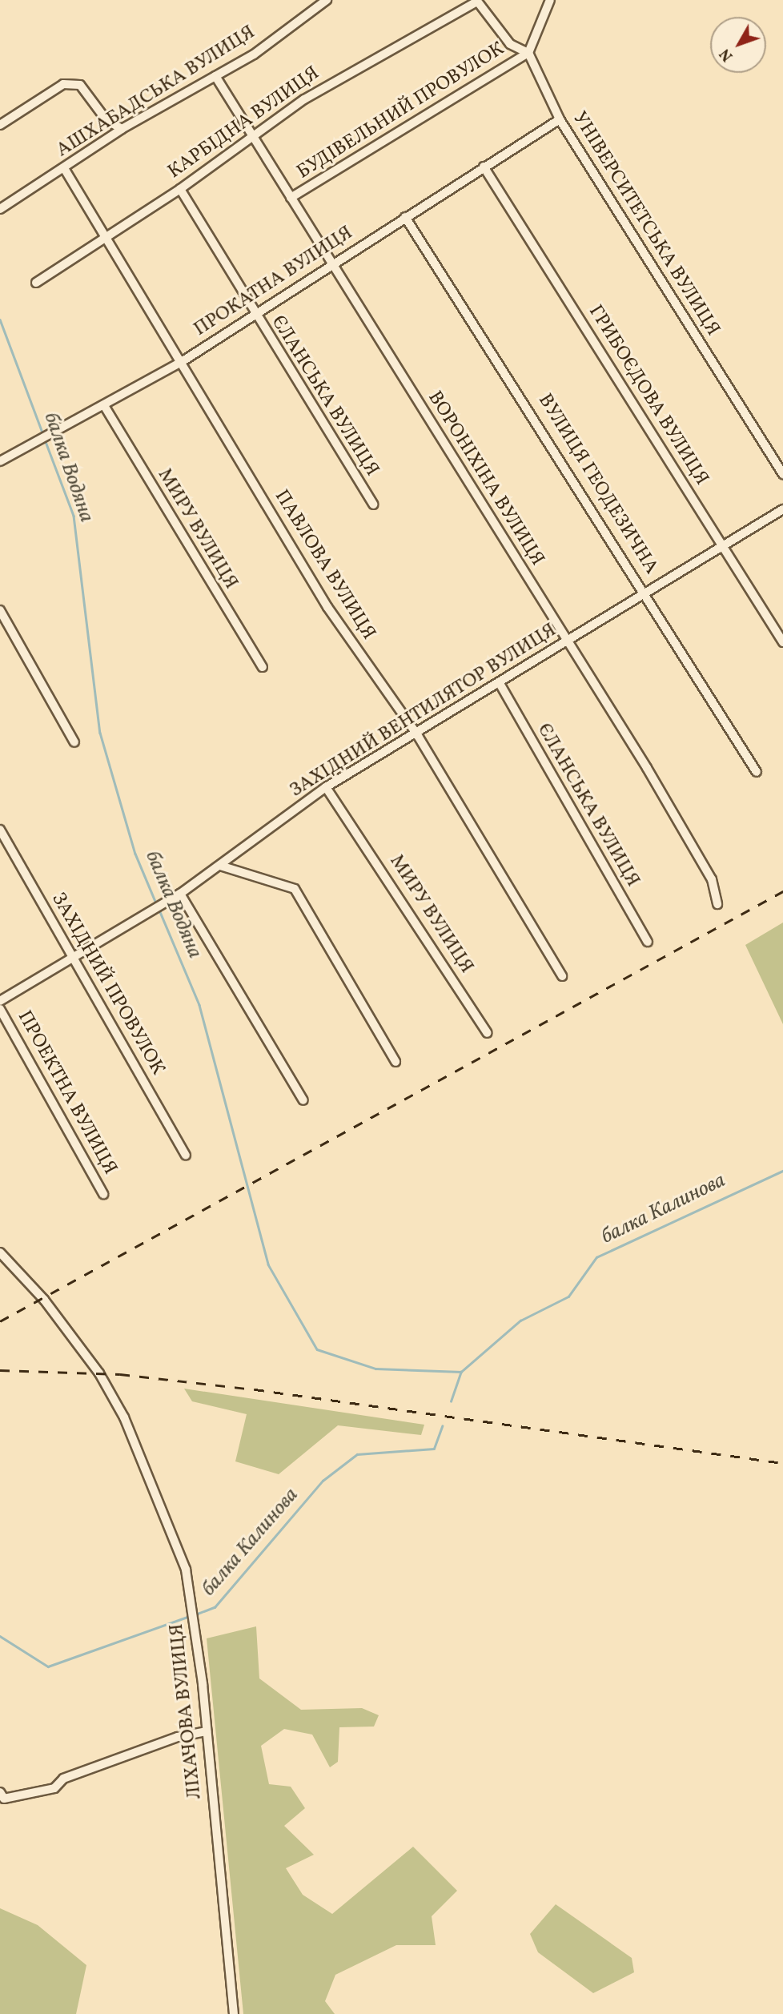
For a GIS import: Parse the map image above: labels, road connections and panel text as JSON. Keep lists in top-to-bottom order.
{
  "streets": {
    "street": [
      "АШХАБАДСЬКА ВУЛИЦЯ",
      "БУДІВЕЛЬНИЙ ПРОВУЛОК",
      "КАРБІДНА ВУЛИЦЯ",
      "УНІВЕРСИТЕТСЬКА ВУЛИЦЯ",
      "ПРОКАТНА ВУЛИЦЯ",
      "ГРИБОЄДОВА ВУЛИЦЯ",
      "ЄЛАНСЬКА ВУЛИЦЯ",
      "ВОРОНІХІНА ВУЛИЦЯ",
      "ВУЛИЦЯ ГЕОДЕЗИЧНА",
      "МИРУ ВУЛИЦЯ",
      "ПАВЛОВА ВУЛИЦЯ",
      "ЗАХІДНИЙ ВЕНТИЛЯТОР ВУЛИЦЯ",
      "ЗАХІДНИЙ ПРОВУЛОК",
      "ПРОЕКТНА ВУЛИЦЯ",
      "ЛІХАЧОВА ВУЛИЦЯ"
    ]
  },
  "crossings": [
    ["АШХАБАДСЬКА ВУЛИЦЯ", "ВОРОНІХІНА ВУЛИЦЯ"],
    ["АШХАБАДСЬКА ВУЛИЦЯ", "ПАВЛОВА ВУЛИЦЯ"],
    ["БУДІВЕЛЬНИЙ ПРОВУЛОК", "УНІВЕРСИТЕТСЬКА ВУЛИЦЯ"],
    ["БУДІВЕЛЬНИЙ ПРОВУЛОК", "ВОРОНІХІНА ВУЛИЦЯ"],
    ["КАРБІДНА ВУЛИЦЯ", "ЄЛАНСЬКА ВУЛИЦЯ"],
    ["КАРБІДНА ВУЛИЦЯ", "ВОРОНІХІНА ВУЛИЦЯ"],
    ["КАРБІДНА ВУЛИЦЯ", "ПАВЛОВА ВУЛИЦЯ"],
    ["УНІВЕРСИТЕТСЬКА ВУЛИЦЯ", "ПРОКАТНА ВУЛИЦЯ"],
    ["ПРОКАТНА ВУЛИЦЯ", "ГРИБОЄДОВА ВУЛИЦЯ"],
    ["ПРОКАТНА ВУЛИЦЯ", "ЄЛАНСЬКА ВУЛИЦЯ"],
    ["ПРОКАТНА ВУЛИЦЯ", "ВОРОНІХІНА ВУЛИЦЯ"],
    ["ПРОКАТНА ВУЛИЦЯ", "ВУЛИЦЯ ГЕОДЕЗИЧНА"],
    ["ПРОКАТНА ВУЛИЦЯ", "МИРУ ВУЛИЦЯ"],
    ["ПРОКАТНА ВУЛИЦЯ", "ПАВЛОВА ВУЛИЦЯ"],
    ["ГРИБОЄДОВА ВУЛИЦЯ", "ЗАХІДНИЙ ВЕНТИЛЯТОР ВУЛИЦЯ"],
    ["ЄЛАНСЬКА ВУЛИЦЯ", "ЗАХІДНИЙ ВЕНТИЛЯТОР ВУЛИЦЯ"],
    ["ВОРОНІХІНА ВУЛИЦЯ", "ЗАХІДНИЙ ВЕНТИЛЯТОР ВУЛИЦЯ"],
    ["ВУЛИЦЯ ГЕОДЕЗИЧНА", "ЗАХІДНИЙ ВЕНТИЛЯТОР ВУЛИЦЯ"],
    ["МИРУ ВУЛИЦЯ", "ЗАХІДНИЙ ВЕНТИЛЯТОР ВУЛИЦЯ"],
    ["ПАВЛОВА ВУЛИЦЯ", "ЗАХІДНИЙ ВЕНТИЛЯТОР ВУЛИЦЯ"],
    ["ЗАХІДНИЙ ВЕНТИЛЯТОР ВУЛИЦЯ", "ЗАХІДНИЙ ПРОВУЛОК"]
  ],
  "water": ["балка Водяна", "балка Калинова"],
  "north": "bottom left"
}
